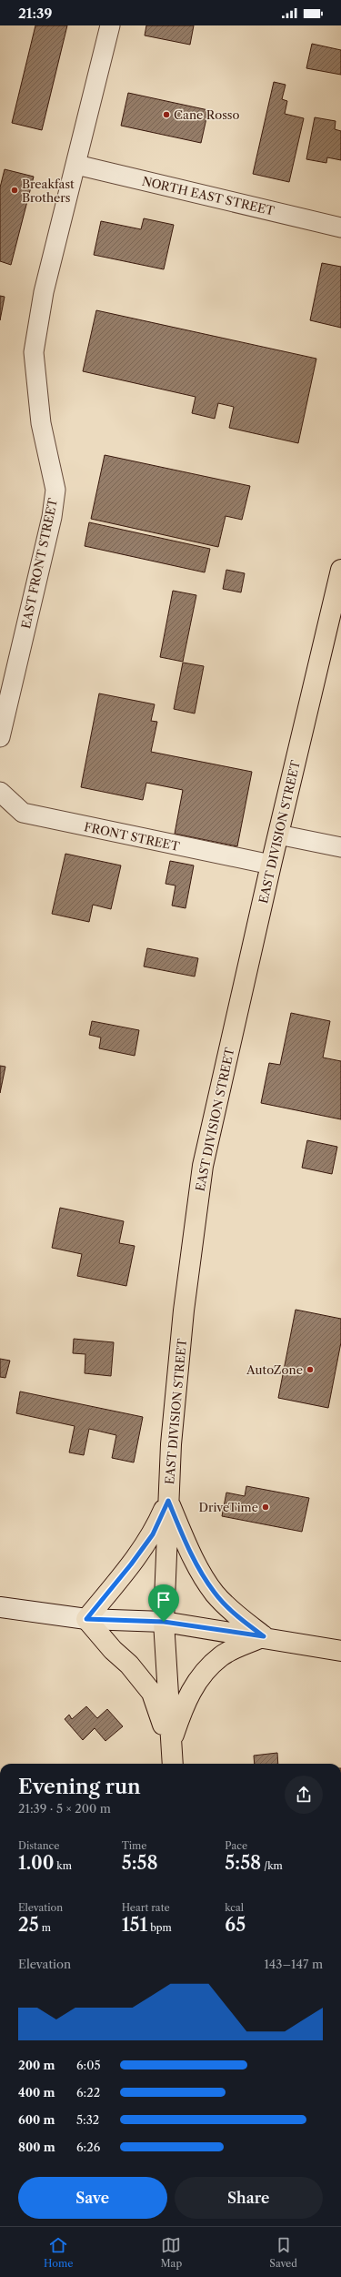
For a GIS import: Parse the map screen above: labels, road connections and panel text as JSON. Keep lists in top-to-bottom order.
{
  "streets": {
    "main road": ["EAST DIVISION STREET"],
    "street": ["NORTH EAST STREET", "EAST FRONT STREET", "FRONT STREET"]
  },
  "crossings": [
    ["NORTH EAST STREET", "EAST FRONT STREET"],
    ["EAST DIVISION STREET", "FRONT STREET"]
  ],
  "places": [
    "Cane Rosso",
    "Breakfast Brothers",
    "AutoZone",
    "DriveTime"
  ],
  "page": {
    "status": "21:39",
    "heading": ["Evening run", "21:39 · 5 × 200 m"],
    "stats": [
      ["Distance", "1.00 km"],
      ["Time", "5:58"],
      ["Pace", "5:58 /km"],
      ["Elevation", "25 m"],
      ["Heart rate", "151 bpm"],
      ["kcal", "65"]
    ],
    "chart": ["Elevation", "143–147 m"],
    "list": [
      {
        "name": "200 m",
        "note": "6:05"
      },
      {
        "name": "400 m",
        "note": "6:22"
      },
      {
        "name": "600 m",
        "note": "5:32"
      },
      {
        "name": "800 m",
        "note": "6:26"
      }
    ],
    "buttons": ["Save", "Share"],
    "tabs": ["Home", "Map", "Saved"]
  }
}
